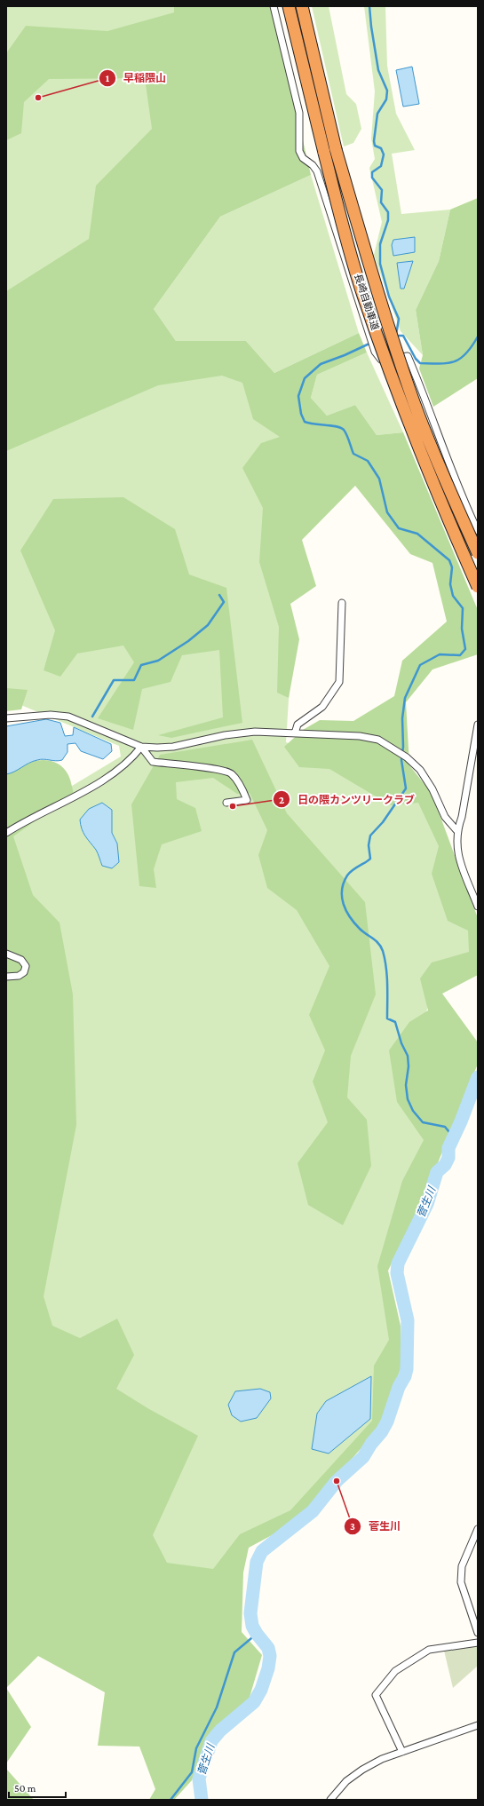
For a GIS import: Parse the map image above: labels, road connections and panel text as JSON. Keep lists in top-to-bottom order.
{
  "streets": {
    "highway": ["長崎自動車道"]
  },
  "water": ["菅生川"],
  "places": ["早稲隈山", "日の隈カンツリークラブ", "菅生川"],
  "scale_bar": "50 m"
}
